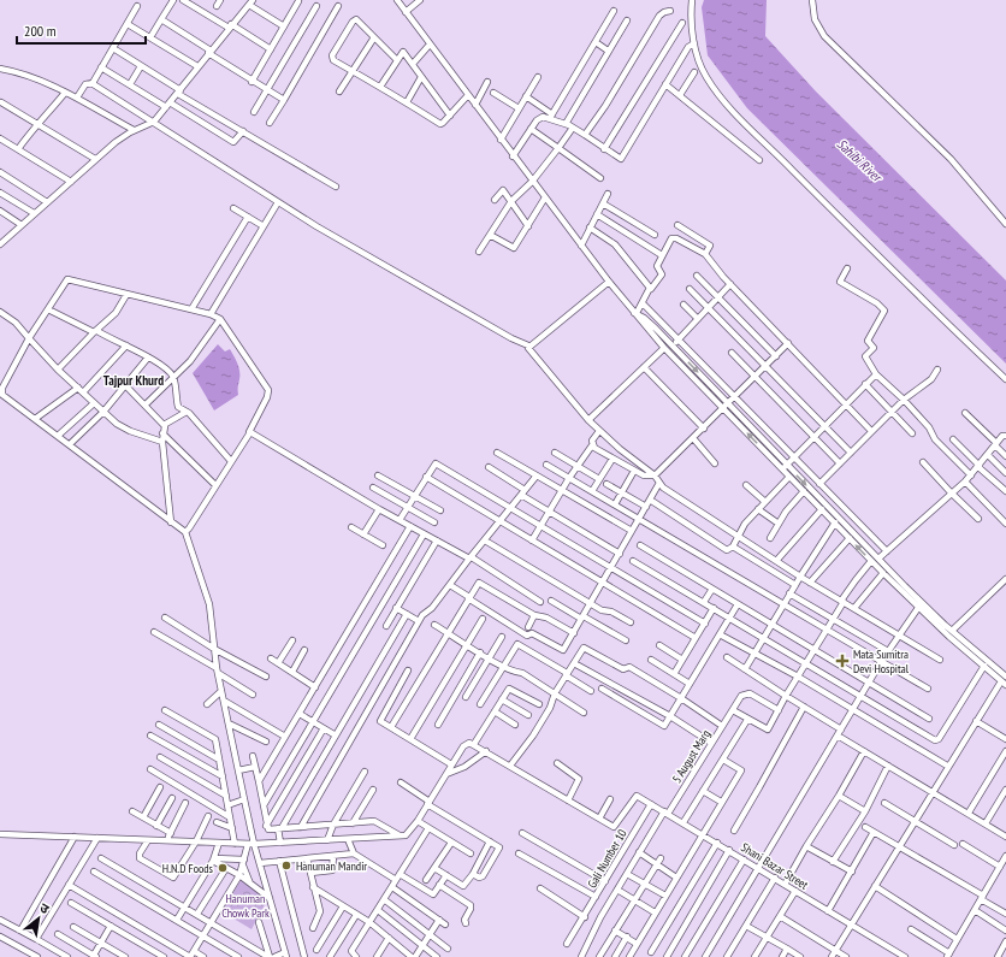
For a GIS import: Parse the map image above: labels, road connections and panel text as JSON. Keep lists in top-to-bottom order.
{
  "streets": {
    "street": ["5 August Marg", "Gali Number 10", "Shani Bazar Street"]
  },
  "crossings": [
    ["5 August Marg", "Shani Bazar Street"],
    ["Gali Number 10", "Shani Bazar Street"]
  ],
  "districts": ["Tajpur Khurd"],
  "water": ["Sahibi River"],
  "parks": ["Hanuman Chowk Park"],
  "places": {
    "health": ["Mata Sumitra Devi Hospital"],
    "other": ["Hanuman Mandir", "H.N.D Foods"]
  },
  "scale_bar": "200 m",
  "north": "top right"
}
